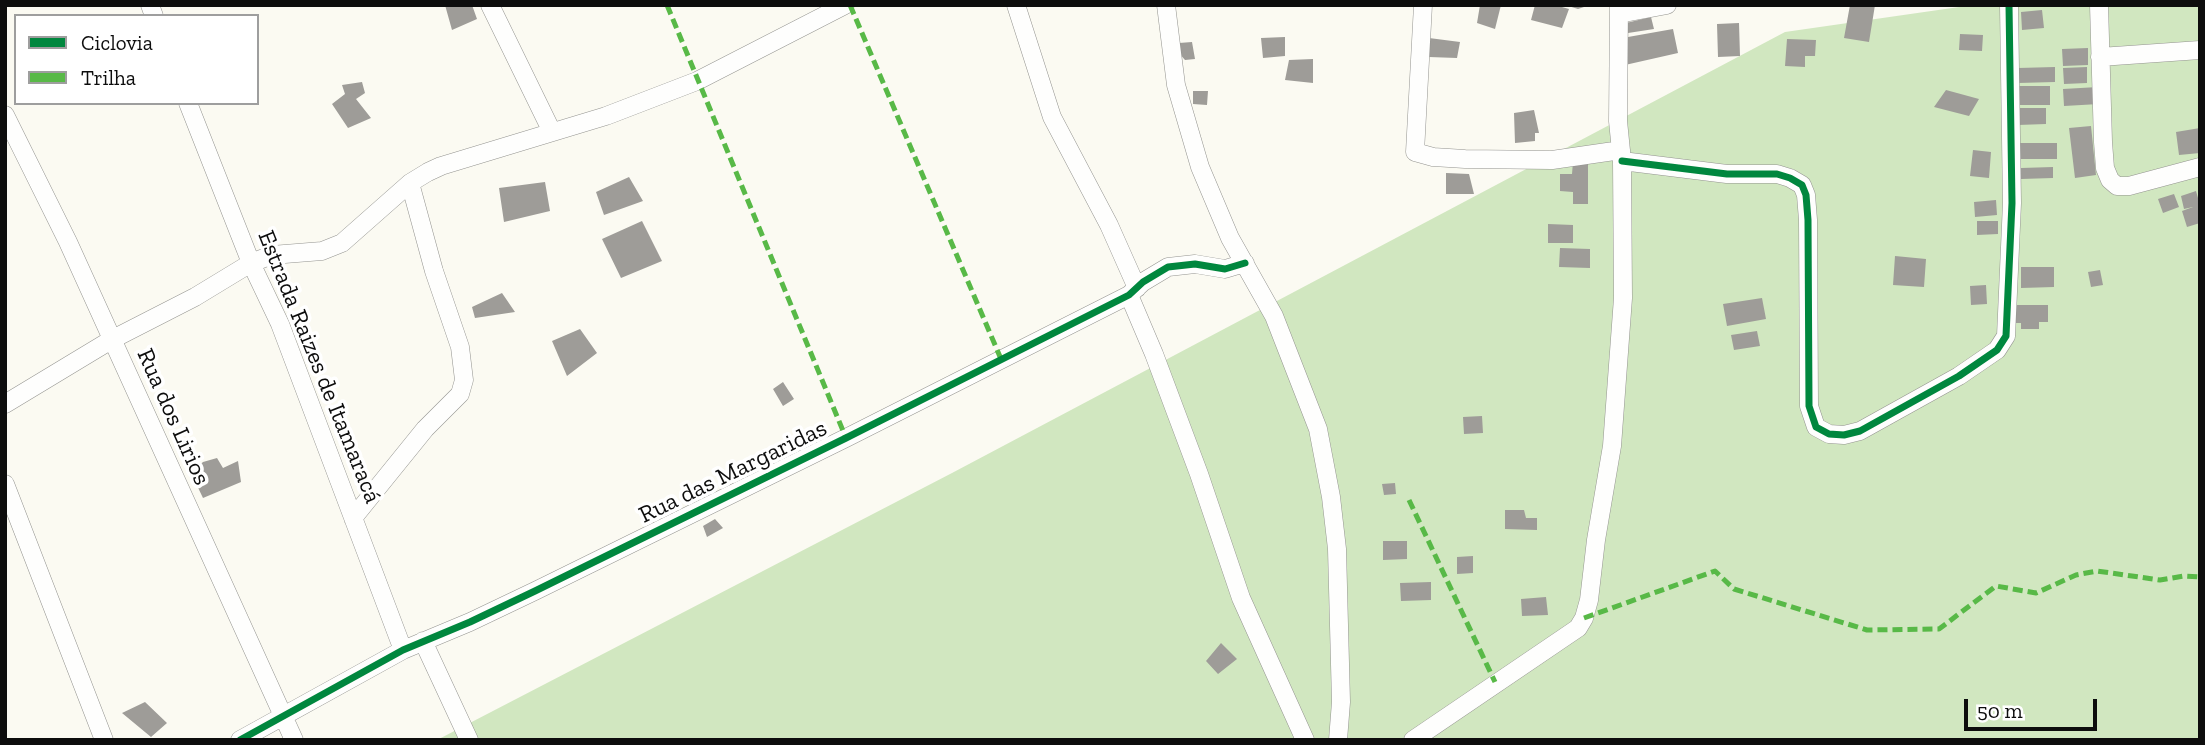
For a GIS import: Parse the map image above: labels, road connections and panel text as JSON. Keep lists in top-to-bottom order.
{
  "streets": {
    "street": ["Estrada Raizes de Itamaracá", "Rua dos Lirios", "Rua das Margaridas"]
  },
  "crossings": [
    ["Estrada Raizes de Itamaracá", "Rua das Margaridas"],
    ["Rua dos Lirios", "Rua das Margaridas"]
  ],
  "legend": ["Ciclovia", "Trilha"],
  "scale_bar": "50 m"
}
